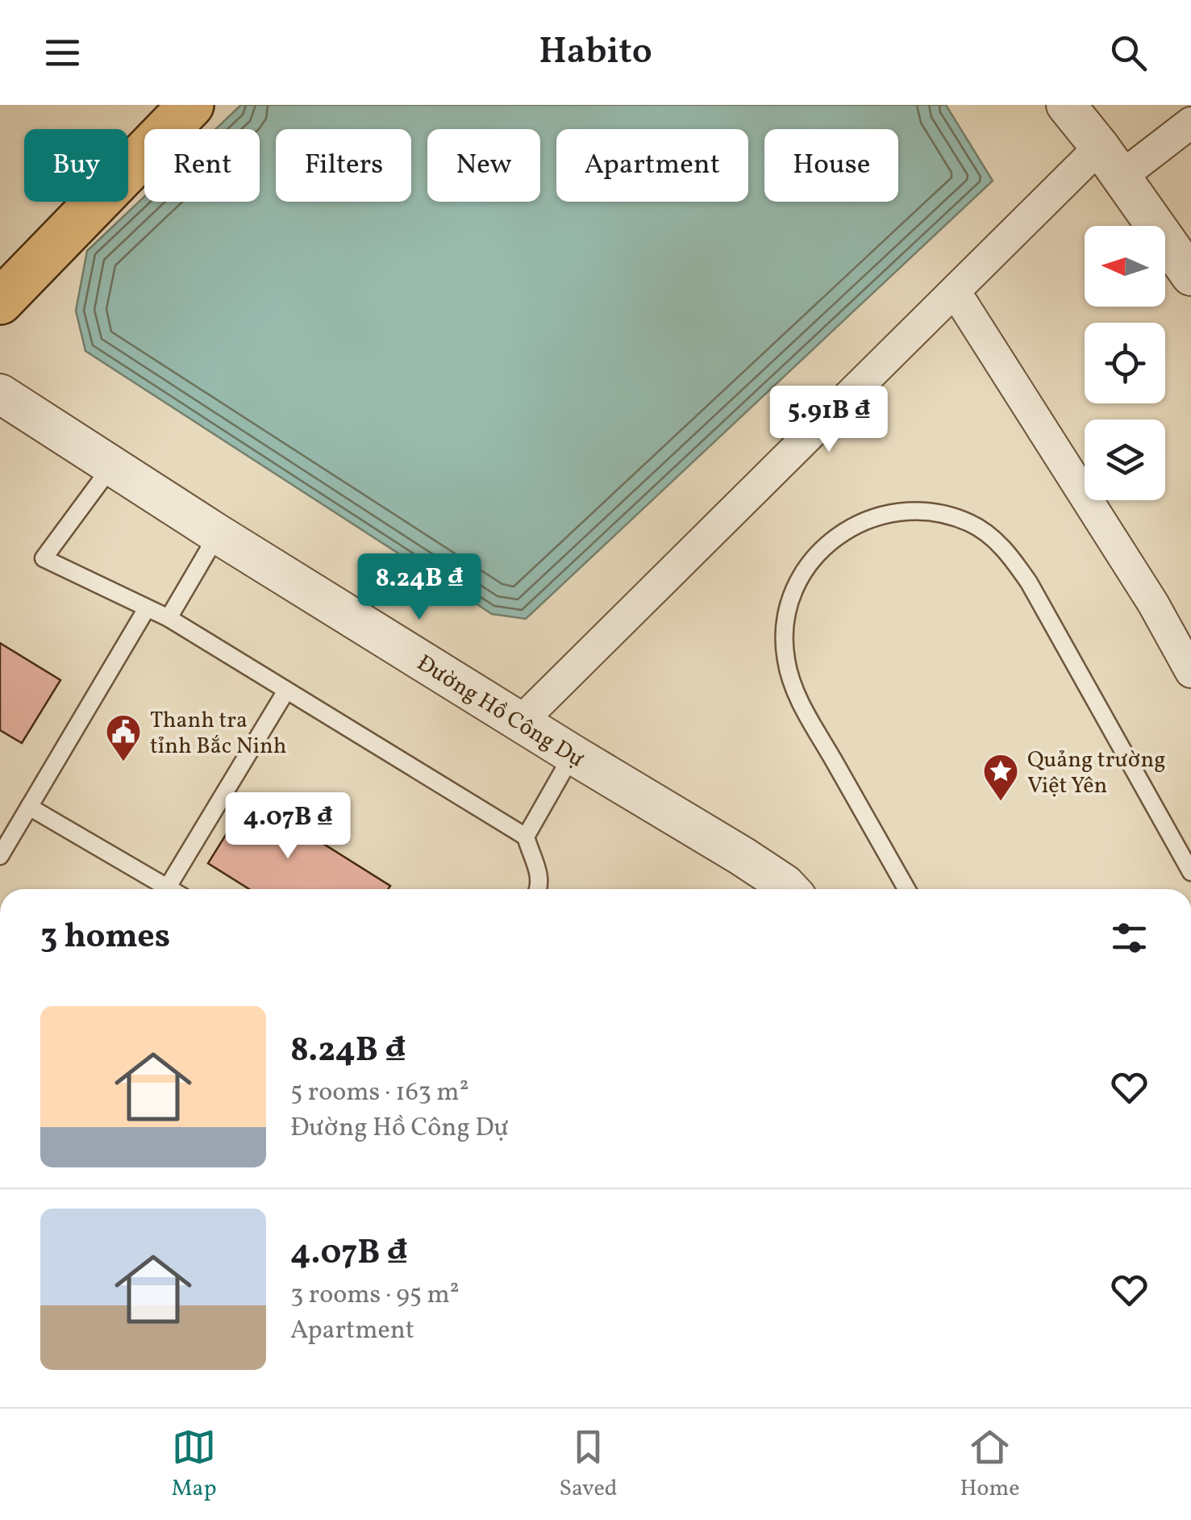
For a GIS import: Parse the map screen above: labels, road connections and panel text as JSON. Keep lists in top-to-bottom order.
{
  "streets": {
    "street": ["Đường Hồ Công Dự"]
  },
  "places": {
    "public building": ["Thanh tra tỉnh Bắc Ninh"],
    "place": ["Quảng trường Việt Yên"]
  },
  "north": "left",
  "page": {
    "header": "Habito",
    "chip": [
      "Buy",
      "Rent",
      "Filters",
      "New",
      "Apartment",
      "House"
    ],
    "price": ["5.91B ₫", "8.24B ₫", "4.07B ₫"],
    "heading": "3 homes",
    "list": [
      {
        "name": "8.24B ₫",
        "note": "5 rooms · 163 m² · Đường Hồ Công Dự"
      },
      {
        "name": "4.07B ₫",
        "note": "3 rooms · 95 m² · Apartment"
      }
    ],
    "tabs": ["Map", "Saved", "Home"]
  }
}
